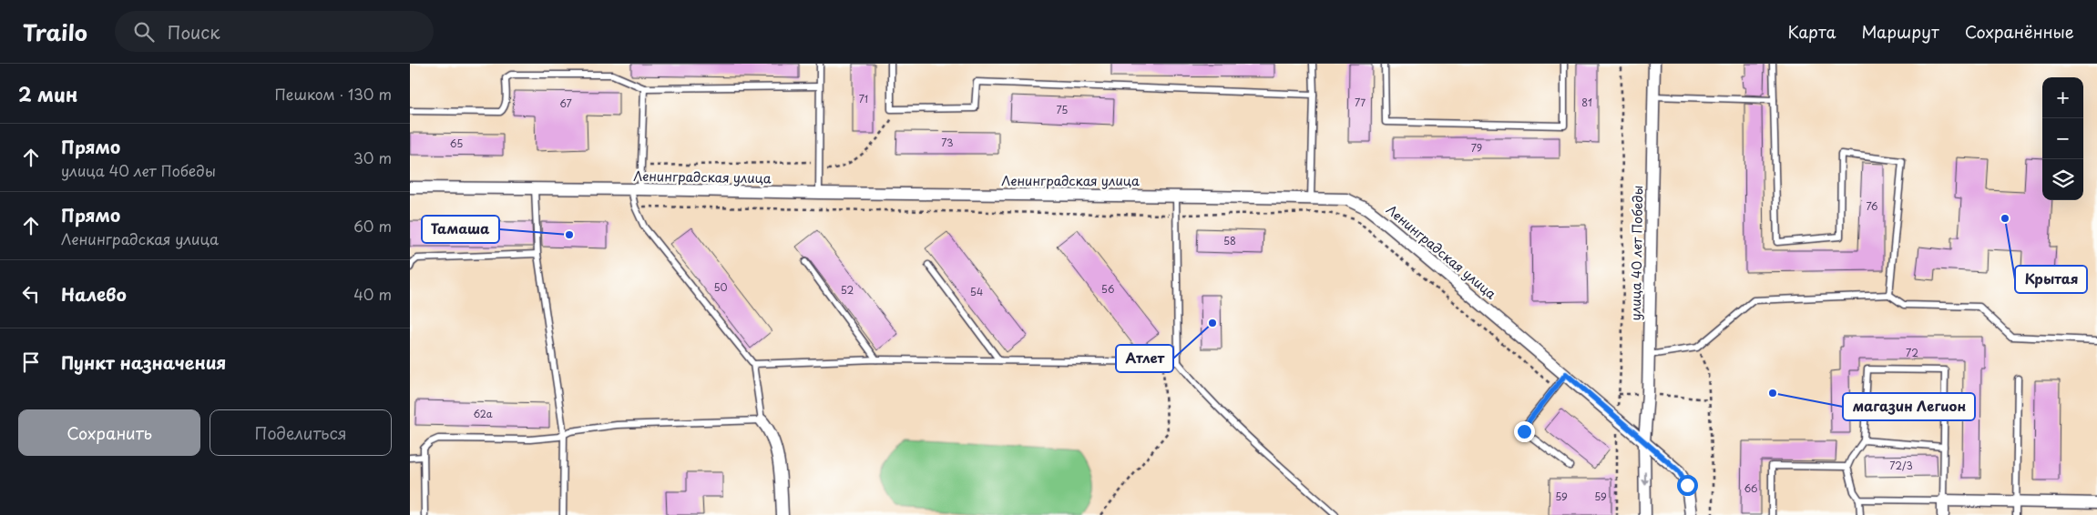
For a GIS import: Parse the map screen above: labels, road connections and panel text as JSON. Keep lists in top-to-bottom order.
{
  "streets": {
    "street": ["Ленинградская улица", "улица 40 лет Победы"]
  },
  "crossings": [
    ["Ленинградская улица", "улица 40 лет Победы"]
  ],
  "places": [
    "Крытая",
    "Тамаша",
    "Атлет",
    "магазин Легион"
  ],
  "house_numbers": [
    "71",
    "77",
    "81",
    "67",
    "75",
    "73",
    "65",
    "79",
    "76",
    "58",
    "50",
    "56",
    "52",
    "54",
    "72",
    "62а",
    "72/3",
    "66",
    "59",
    "59"
  ],
  "page": {
    "header": "Trailo",
    "search": "Поиск",
    "nav": ["Карта", "Маршрут", "Сохранённые"],
    "heading": ["2 мин", "Пешком · 130 m"],
    "map_buttons": ["+", "−"],
    "list": [
      ["Прямо", "улица 40 лет Победы", "30 m"],
      ["Прямо", "Ленинградская улица", "60 m"],
      ["Налево", "40 m"],
      "Пункт назначения"
    ],
    "buttons": ["Сохранить", "Поделиться"]
  }
}
